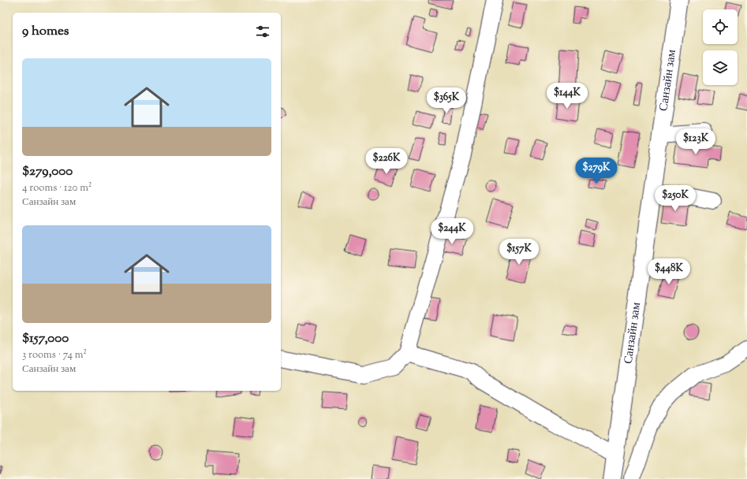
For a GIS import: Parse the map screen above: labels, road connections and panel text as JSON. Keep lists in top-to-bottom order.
{
  "streets": {
    "main road": ["Санзайн зам"]
  },
  "page": {
    "heading": "9 homes",
    "list": [
      {
        "name": "$279,000",
        "note": "4 rooms · 120 m² · Санзайн зам"
      },
      {
        "name": "$157,000",
        "note": "3 rooms · 74 m² · Санзайн зам"
      }
    ],
    "price": [
      "$144K",
      "$365K",
      "$123K",
      "$226K",
      "$279K",
      "$250K",
      "$244K",
      "$157K",
      "$448K"
    ]
  }
}
